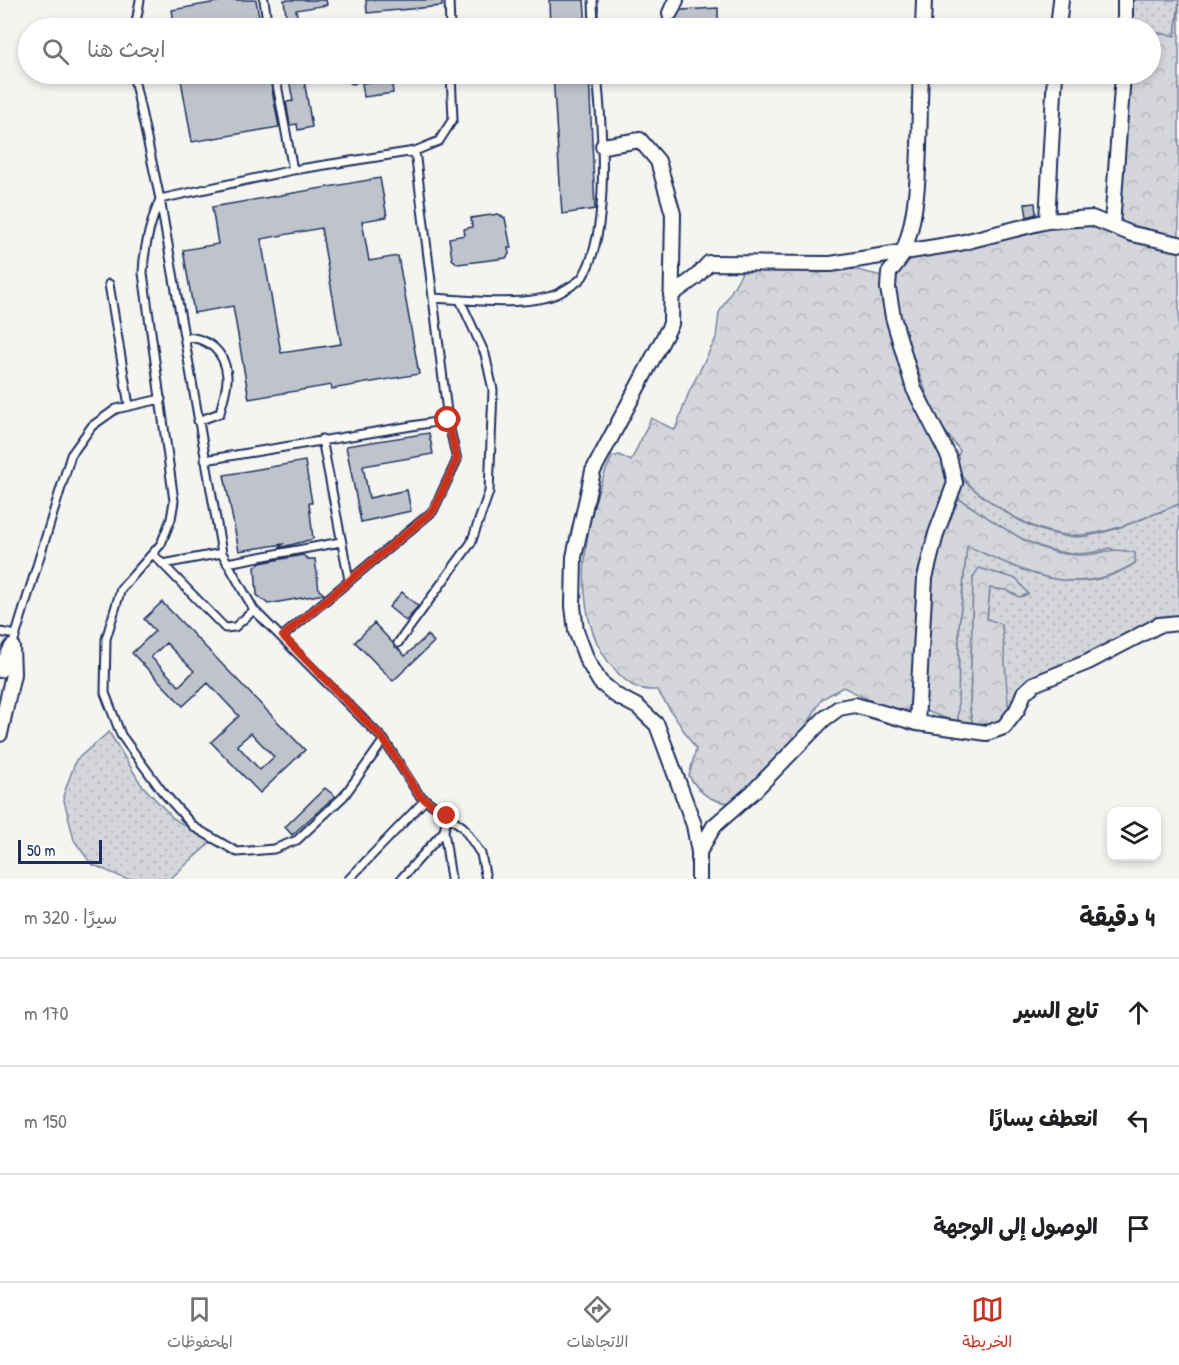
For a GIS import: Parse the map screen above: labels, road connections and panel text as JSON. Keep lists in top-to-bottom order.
{
  "scale_bar": "50 m",
  "page": {
    "search": "ابحث هنا",
    "scale": "50 m",
    "heading": ["4 دقيقة", "سيرًا · 320 m"],
    "list": [
      ["تابع السير", "170 m"],
      ["انعطف يسارًا", "150 m"],
      "الوصول إلى الوجهة"
    ],
    "nav": ["الخريطة", "الاتجاهات", "المحفوظات"]
  }
}
